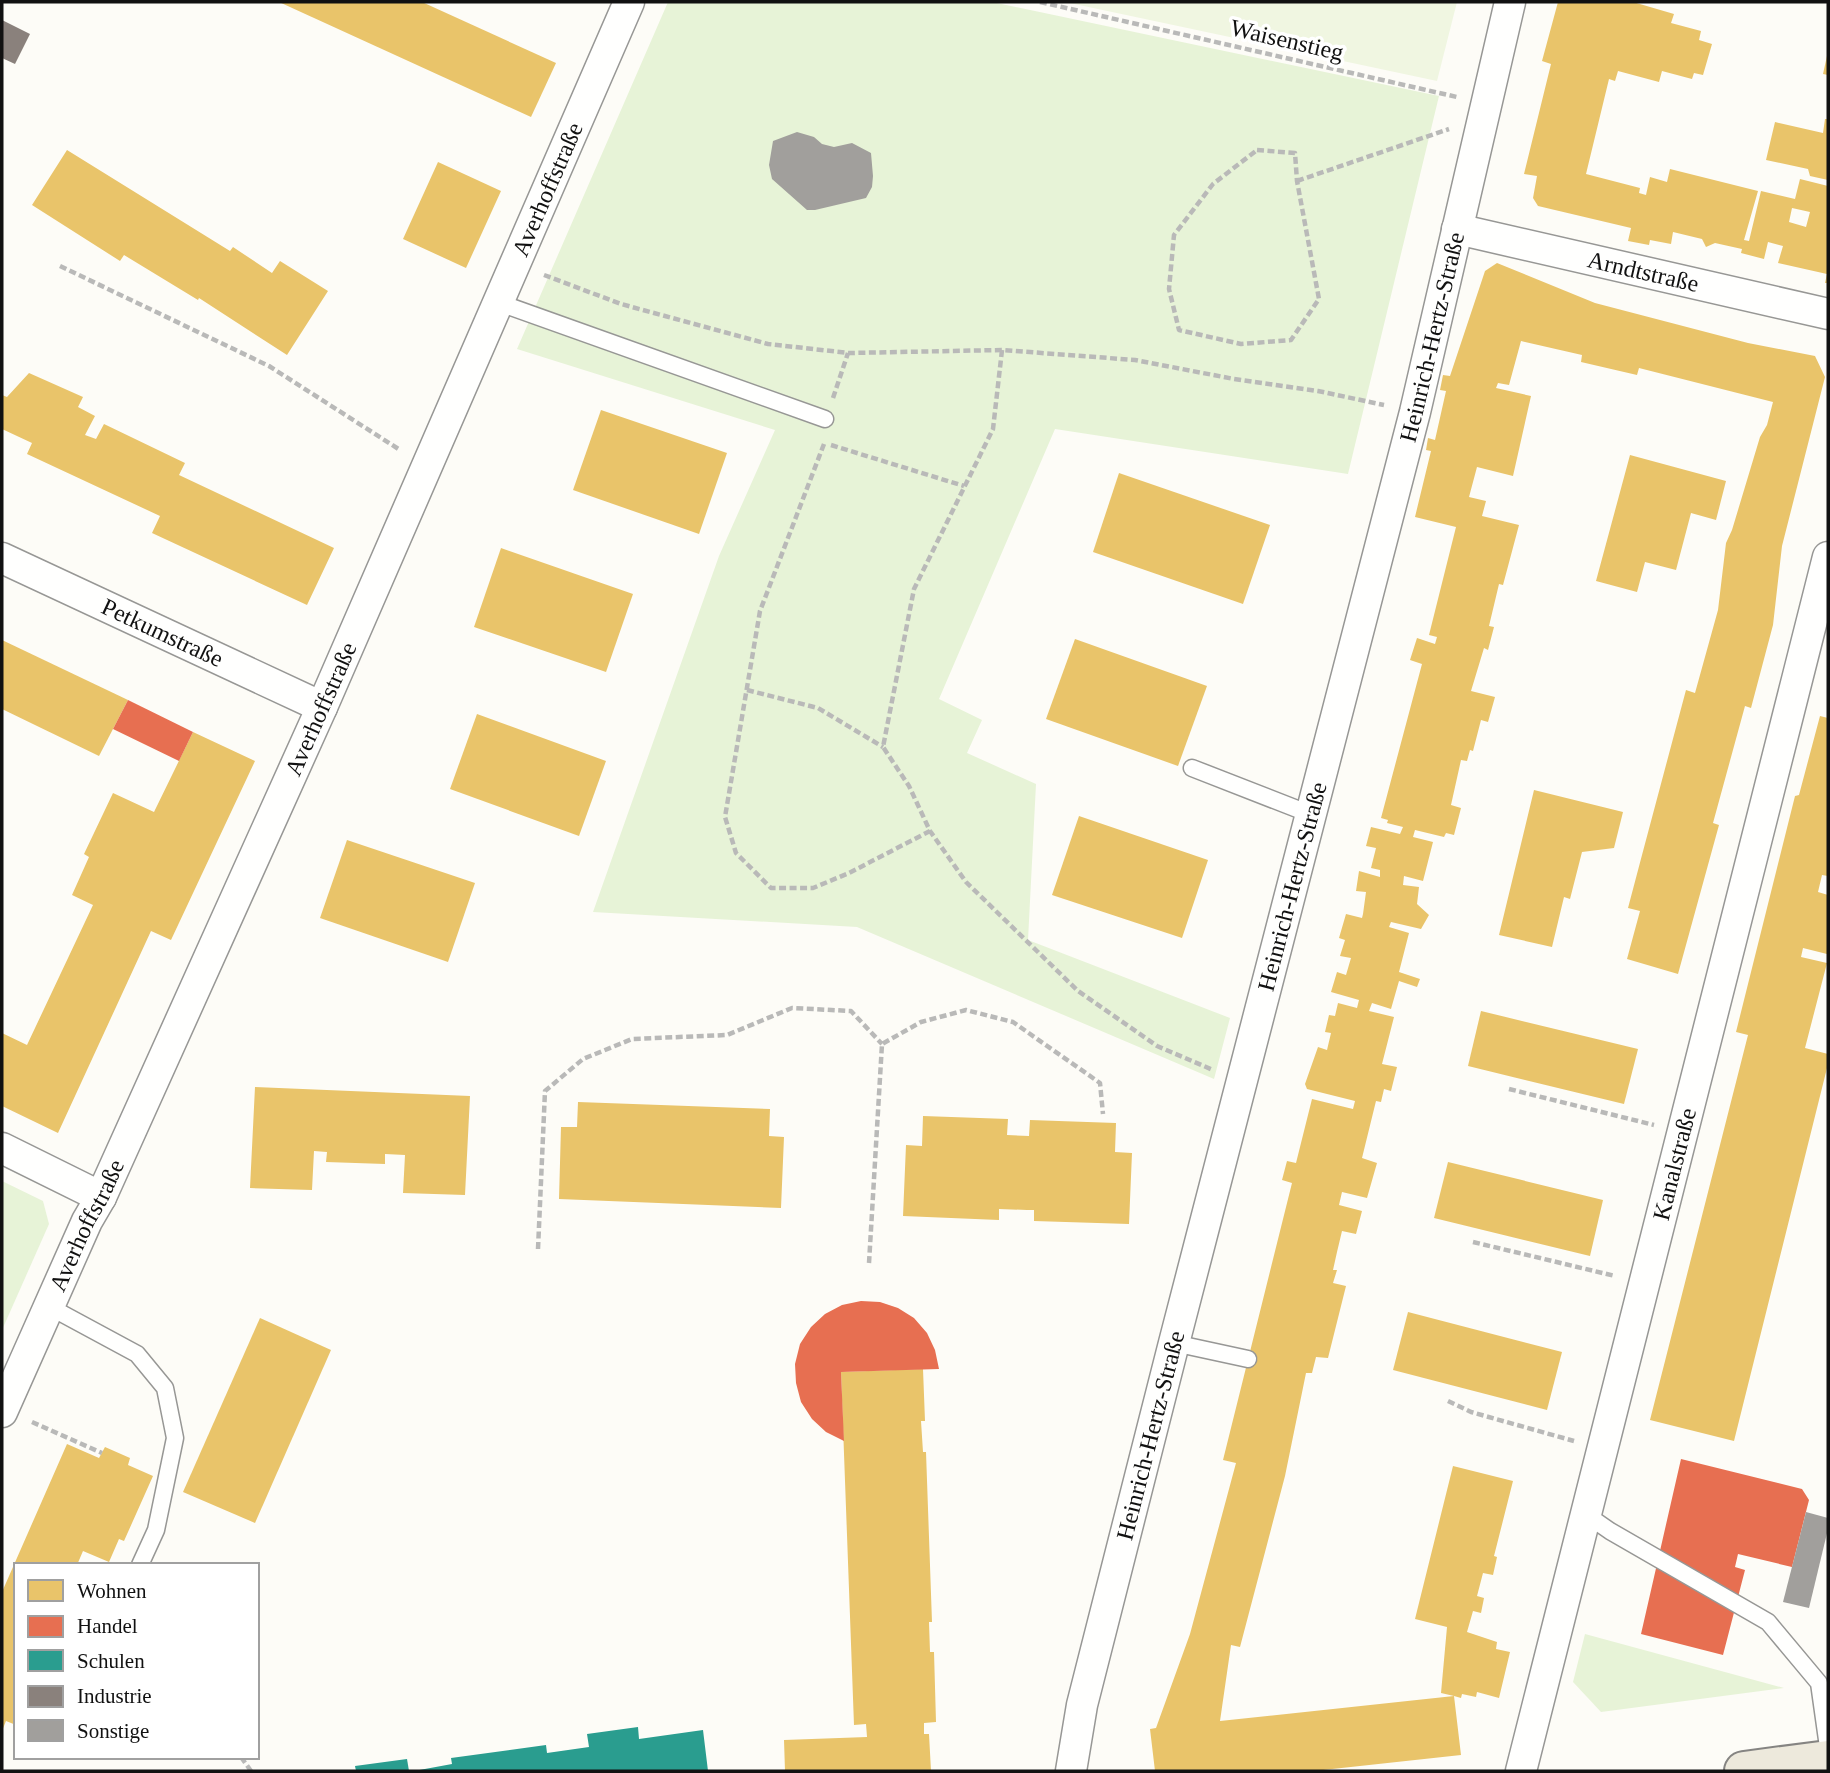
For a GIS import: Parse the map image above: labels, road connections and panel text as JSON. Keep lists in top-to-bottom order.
{
  "streets": {
    "street": [
      "Averhoffstraße",
      "Arndtstraße",
      "Heinrich-Hertz-Straße",
      "Petkumstraße",
      "Kanalstraße"
    ],
    "path": ["Waisenstieg"]
  },
  "crossings": [
    ["Waisenstieg", "Heinrich-Hertz-Straße"],
    ["Averhoffstraße", "Petkumstraße"],
    ["Arndtstraße", "Heinrich-Hertz-Straße"]
  ],
  "legend": [
    "Wohnen",
    "Handel",
    "Schulen",
    "Industrie",
    "Sonstige"
  ]
}
